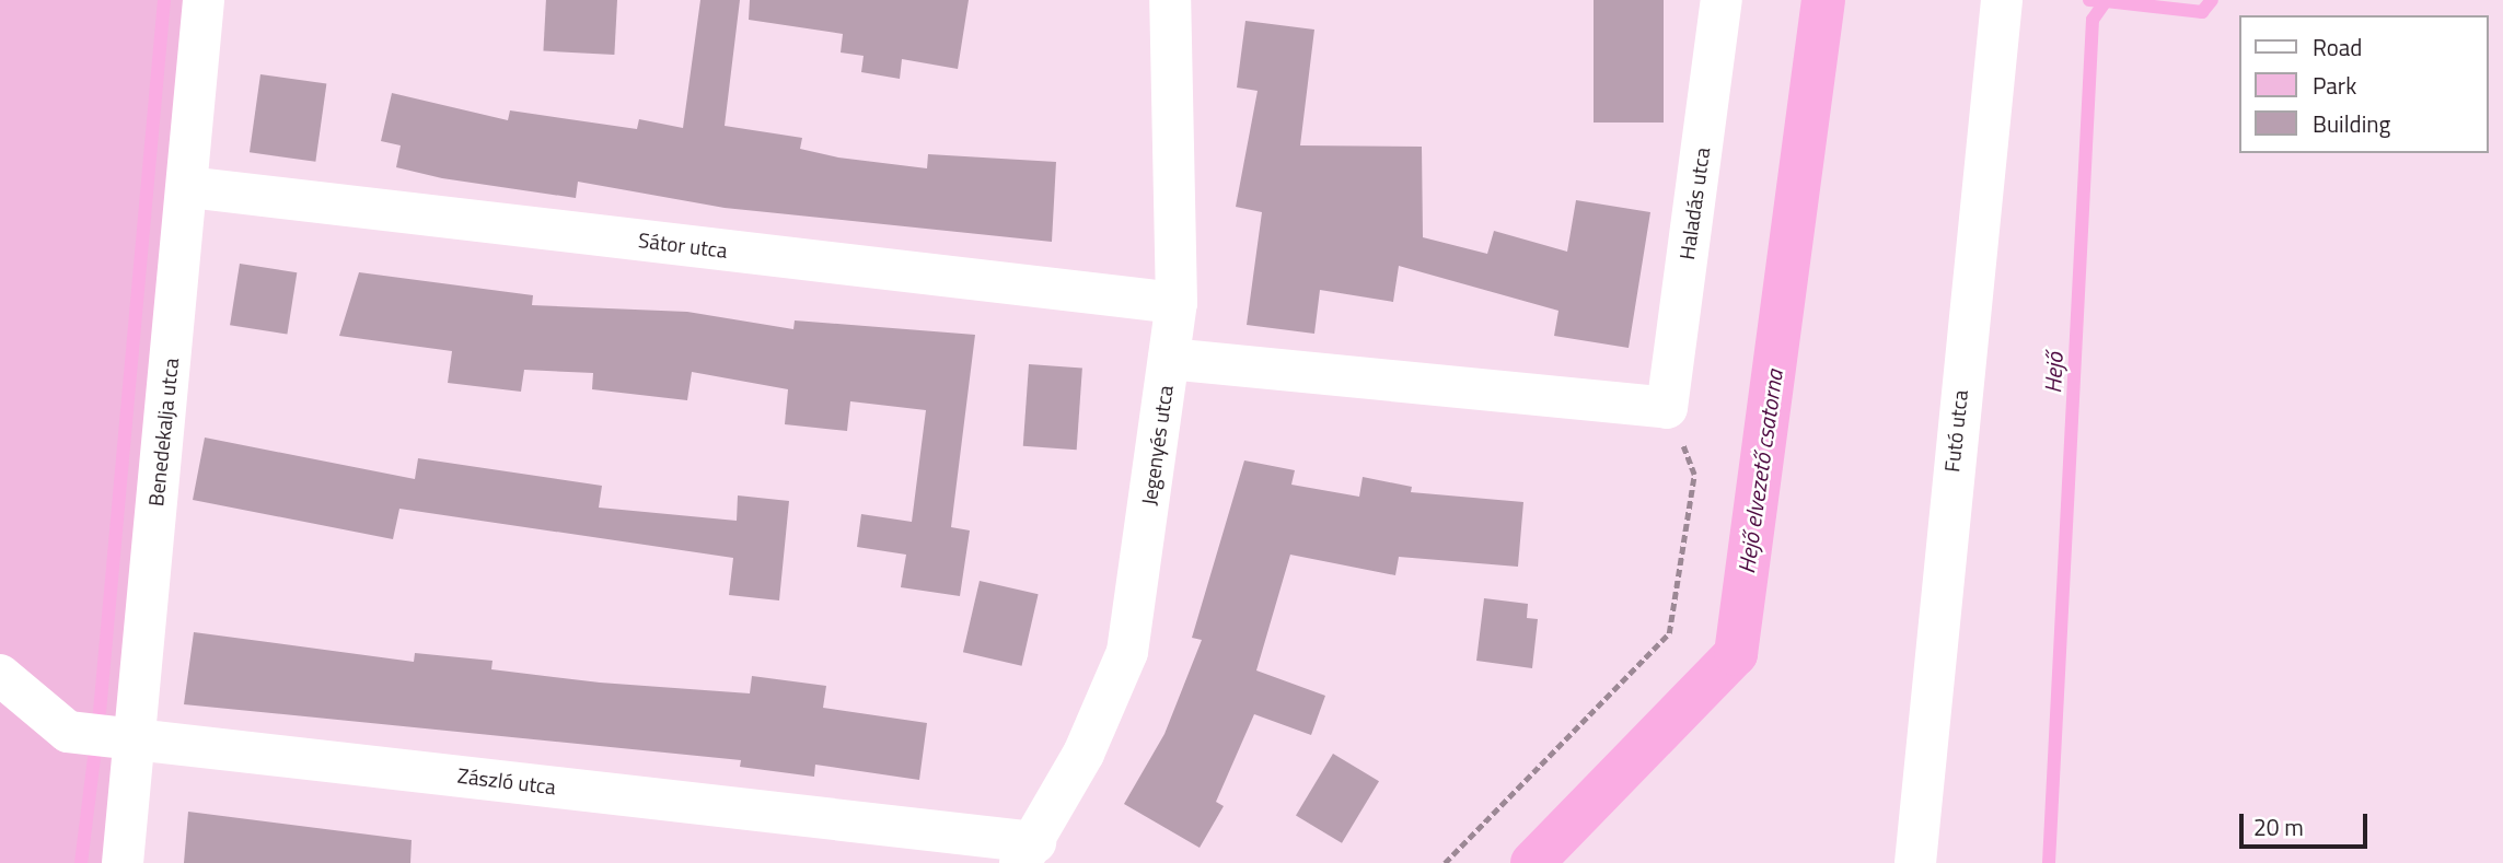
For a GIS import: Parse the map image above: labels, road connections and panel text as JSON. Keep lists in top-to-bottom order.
{
  "streets": {
    "street": [
      "Haladás utca",
      "Sátor utca",
      "Futó utca",
      "Benedekalja utca",
      "Jegenyés utca",
      "Zászló utca"
    ]
  },
  "crossings": [
    ["Sátor utca", "Benedekalja utca"],
    ["Sátor utca", "Jegenyés utca"],
    ["Benedekalja utca", "Zászló utca"],
    ["Jegenyés utca", "Zászló utca"]
  ],
  "water": ["Hejő", "Hejő elvezető csatorna"],
  "legend": ["Road", "Park", "Building"],
  "scale_bar": "20 m"
}
